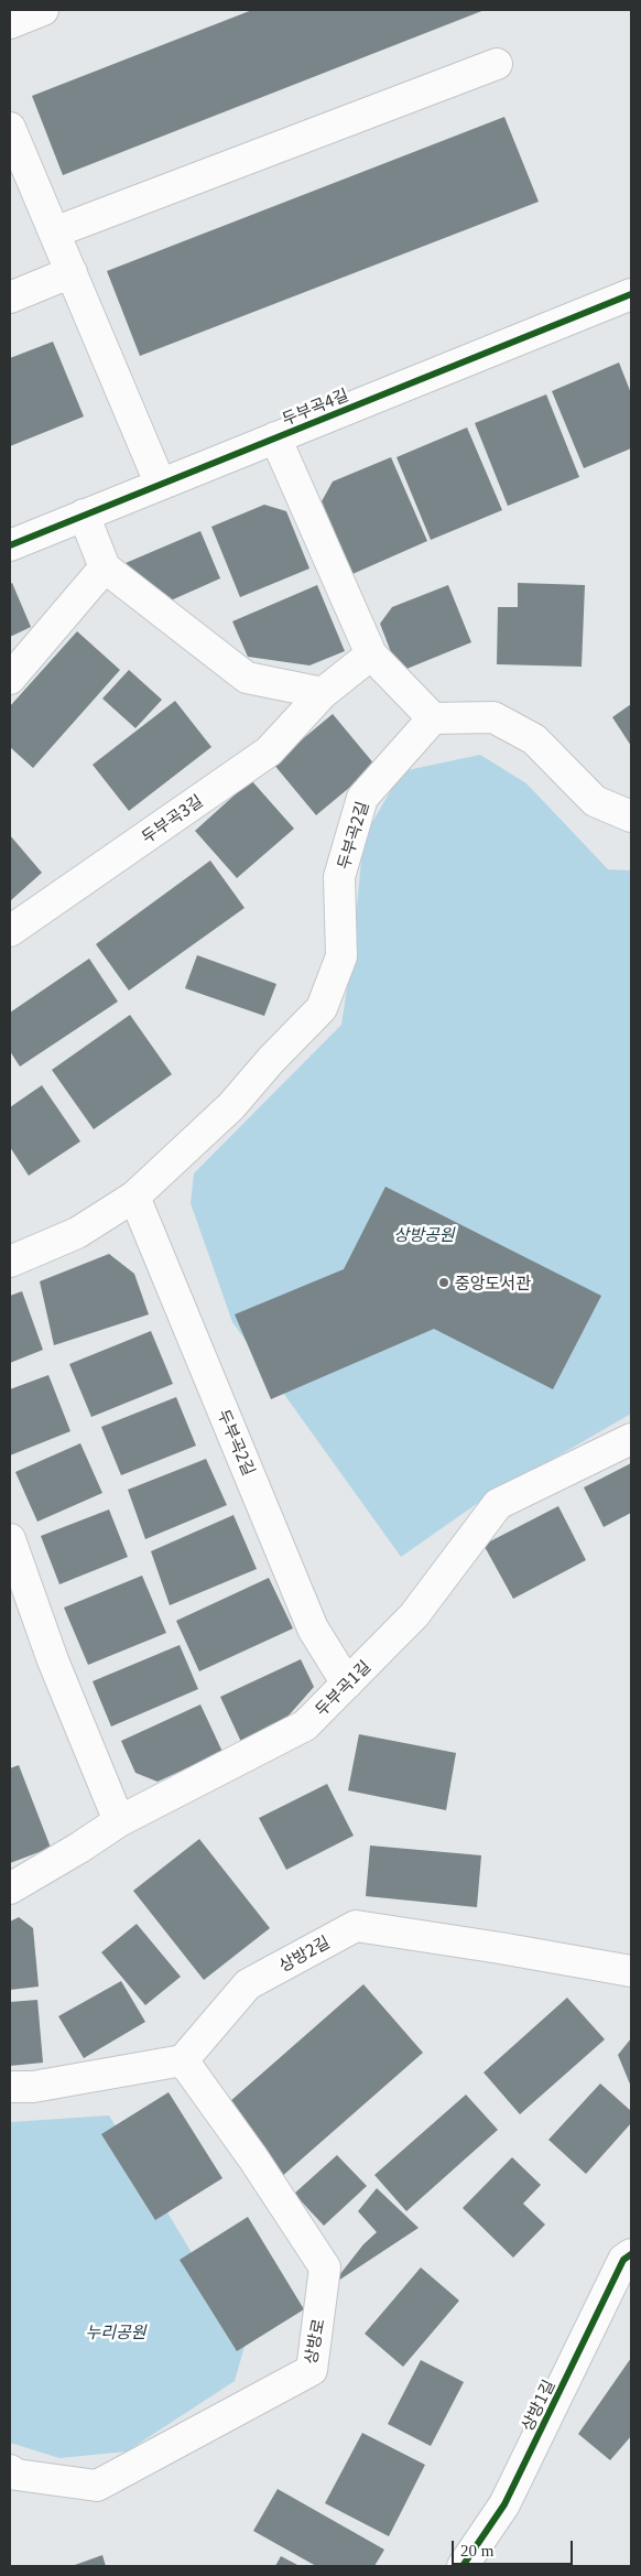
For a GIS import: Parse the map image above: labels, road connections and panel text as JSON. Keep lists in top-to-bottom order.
{
  "streets": {
    "street": [
      "두부곡4길",
      "두부곡3길",
      "두부곡2길",
      "두부곡1길",
      "상방2길",
      "상방로",
      "상방1길"
    ]
  },
  "crossings": [
    ["두부곡2길", "두부곡1길"],
    ["상방2길", "상방로"]
  ],
  "parks": ["상방공원", "누리공원"],
  "places": ["중앙도서관"],
  "scale_bar": "20 m"
}
